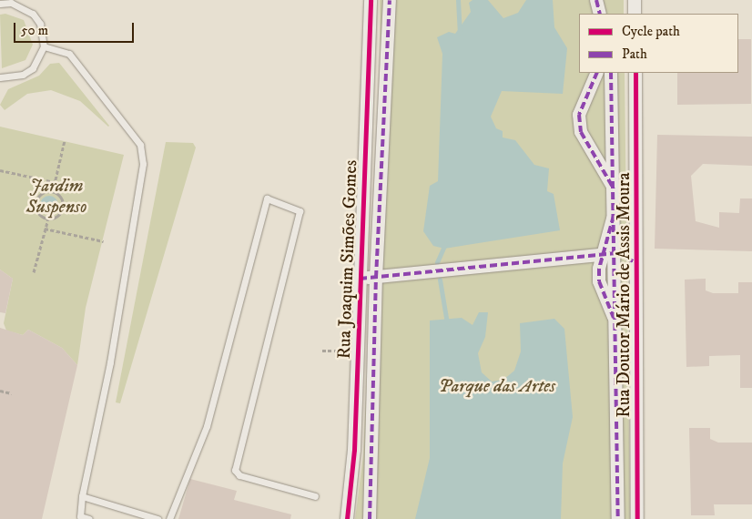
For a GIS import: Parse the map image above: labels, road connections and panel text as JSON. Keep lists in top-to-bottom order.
{
  "streets": {
    "street": ["Rua Joaquim Simões Gomes", "Rua Doutor Mário de Assis Moura"]
  },
  "parks": ["Jardim Suspenso", "Parque das Artes"],
  "legend": ["Cycle path", "Path"],
  "scale_bar": "50 m"
}
